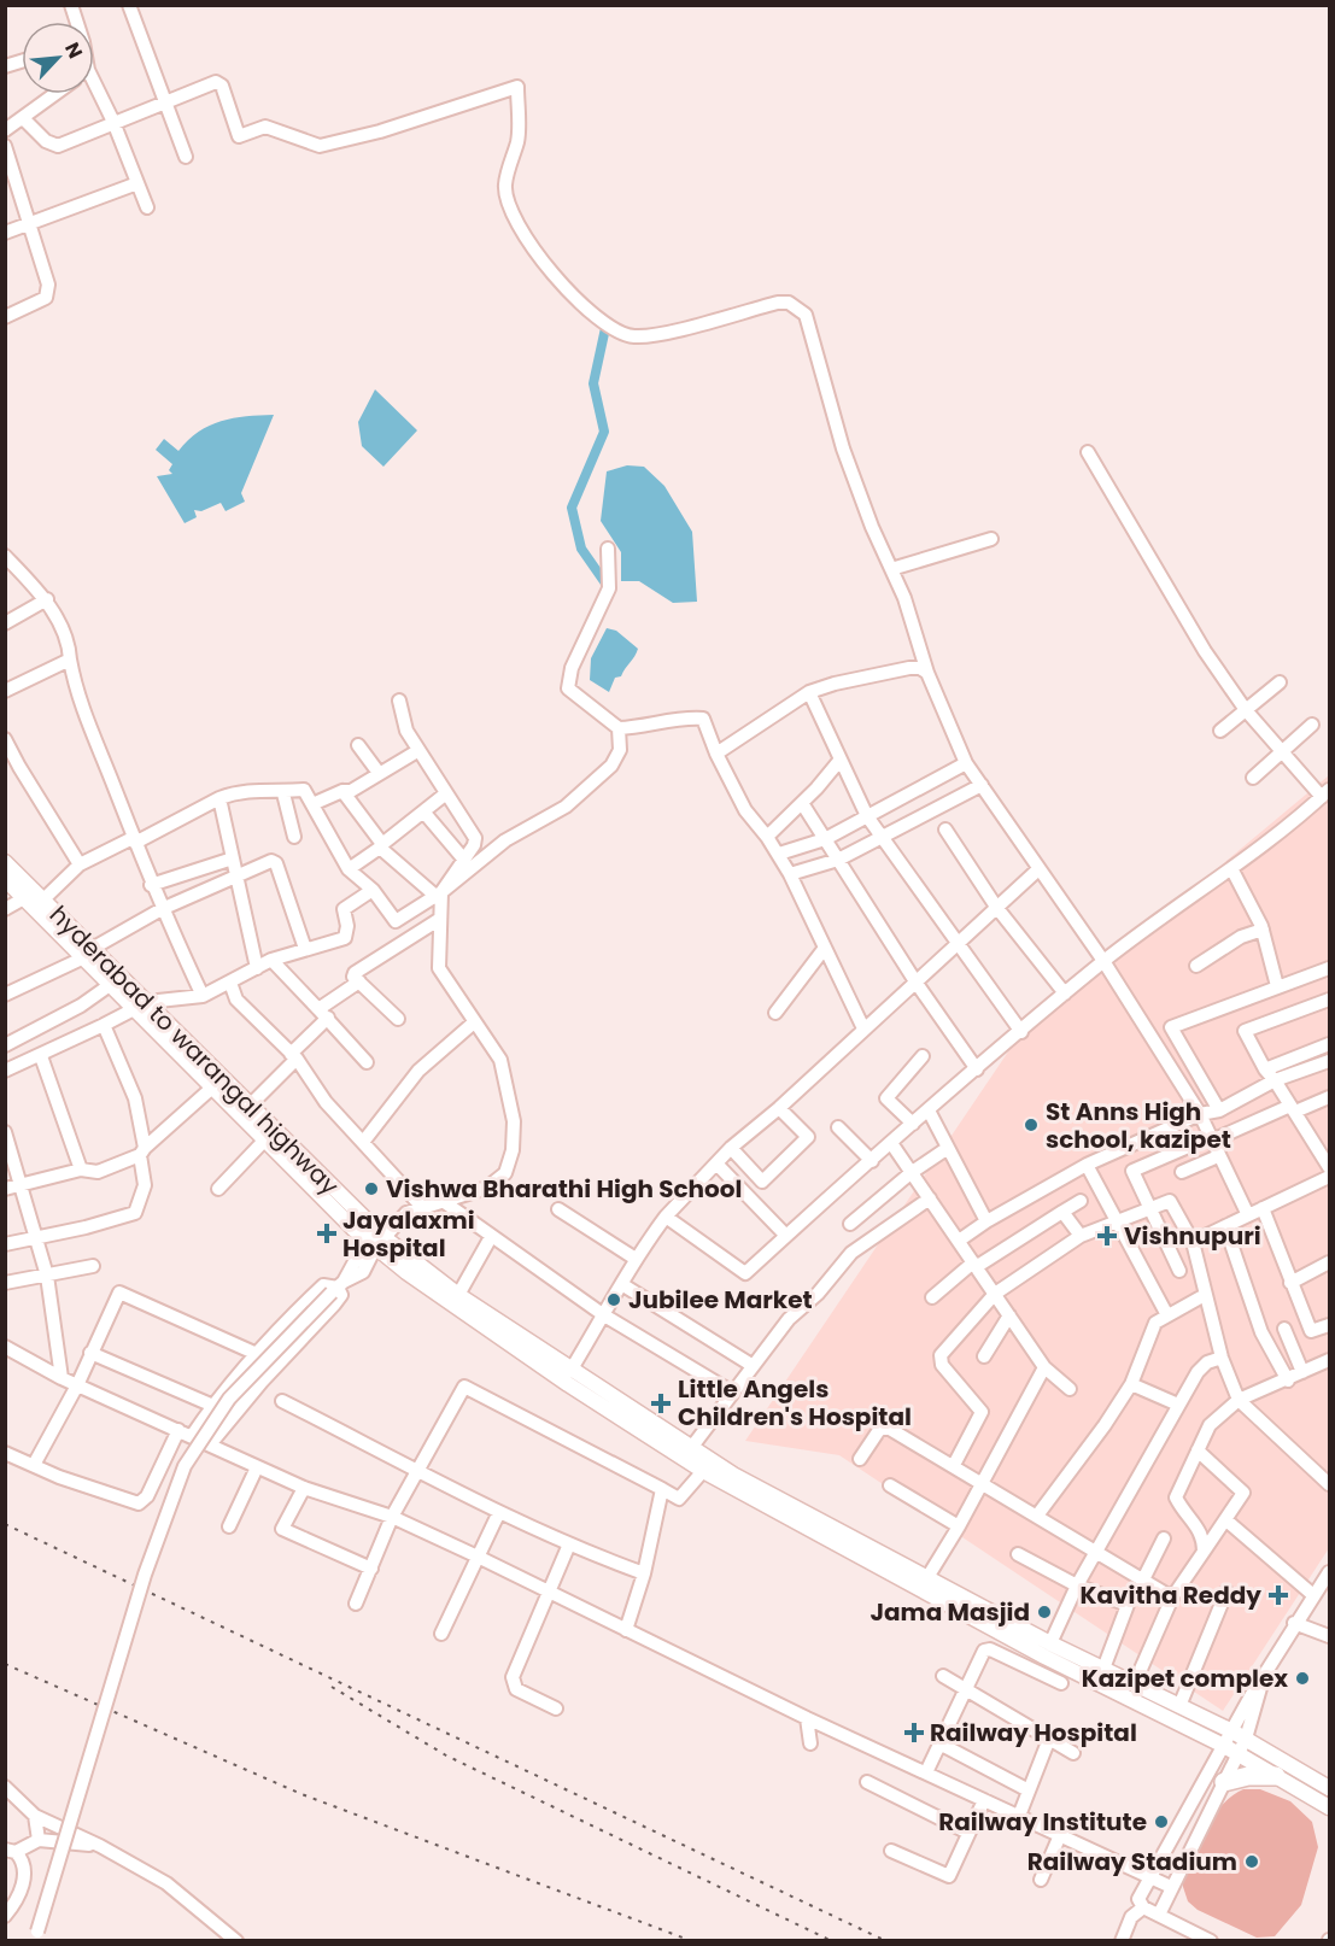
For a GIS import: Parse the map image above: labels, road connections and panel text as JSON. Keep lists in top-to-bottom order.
{
  "streets": {
    "main road": ["hyderabad to warangal highway"]
  },
  "places": {
    "other": [
      "St Anns High school, kazipet",
      "Vishwa Bharathi High School",
      "Jubilee Market",
      "Jama Masjid",
      "Kazipet complex",
      "Railway Institute",
      "Railway Stadium"
    ],
    "health": [
      "Jayalaxmi Hospital",
      "Vishnupuri",
      "Little Angels Children's Hospital",
      "Kavitha Reddy",
      "Railway Hospital"
    ]
  },
  "north": "top right"
}
